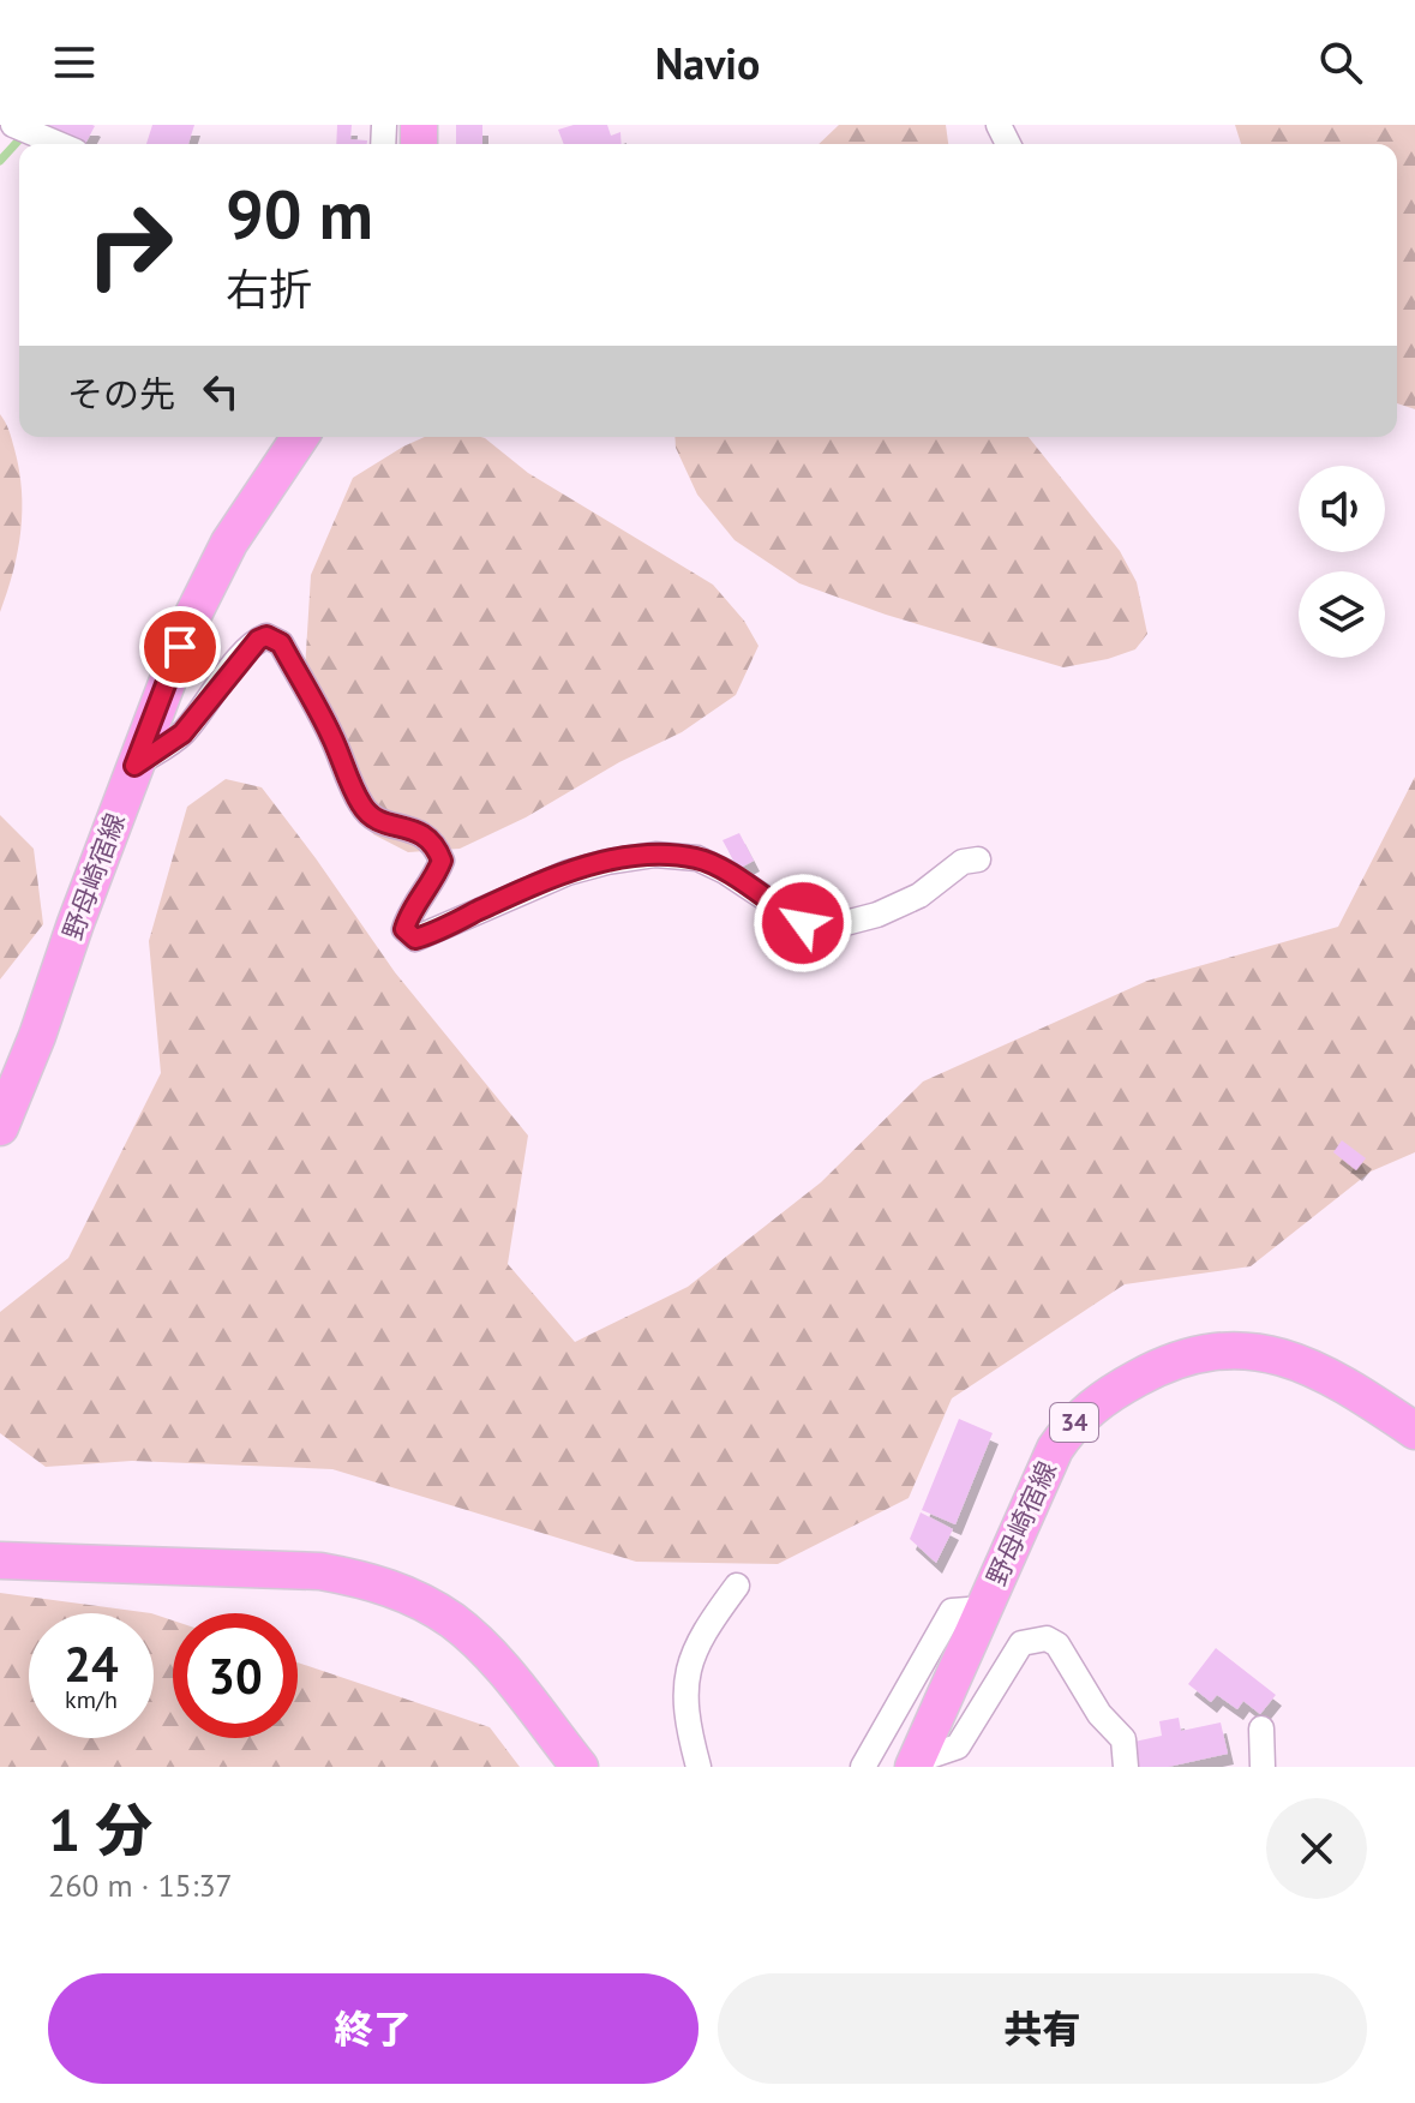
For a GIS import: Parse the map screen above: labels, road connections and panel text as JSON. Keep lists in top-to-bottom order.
{
  "streets": {
    "main road": ["野母崎宿線", "34"]
  },
  "page": {
    "header": "Navio",
    "turn": ["90 m", "右折"],
    "then": "その先",
    "speed": "24 km/h",
    "limit": "30",
    "heading": ["1 分", "260 m · 15:37"],
    "buttons": ["終了", "共有"]
  }
}
